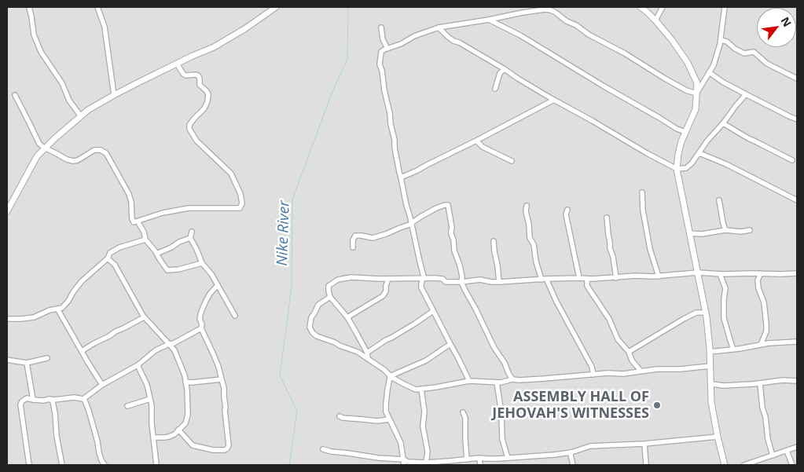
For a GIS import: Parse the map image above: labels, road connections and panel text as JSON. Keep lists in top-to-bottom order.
{
  "water": ["Nike River"],
  "places": ["ASSEMBLY HALL OF JEHOVAH'S WITNESSES"],
  "north": "top right"
}
